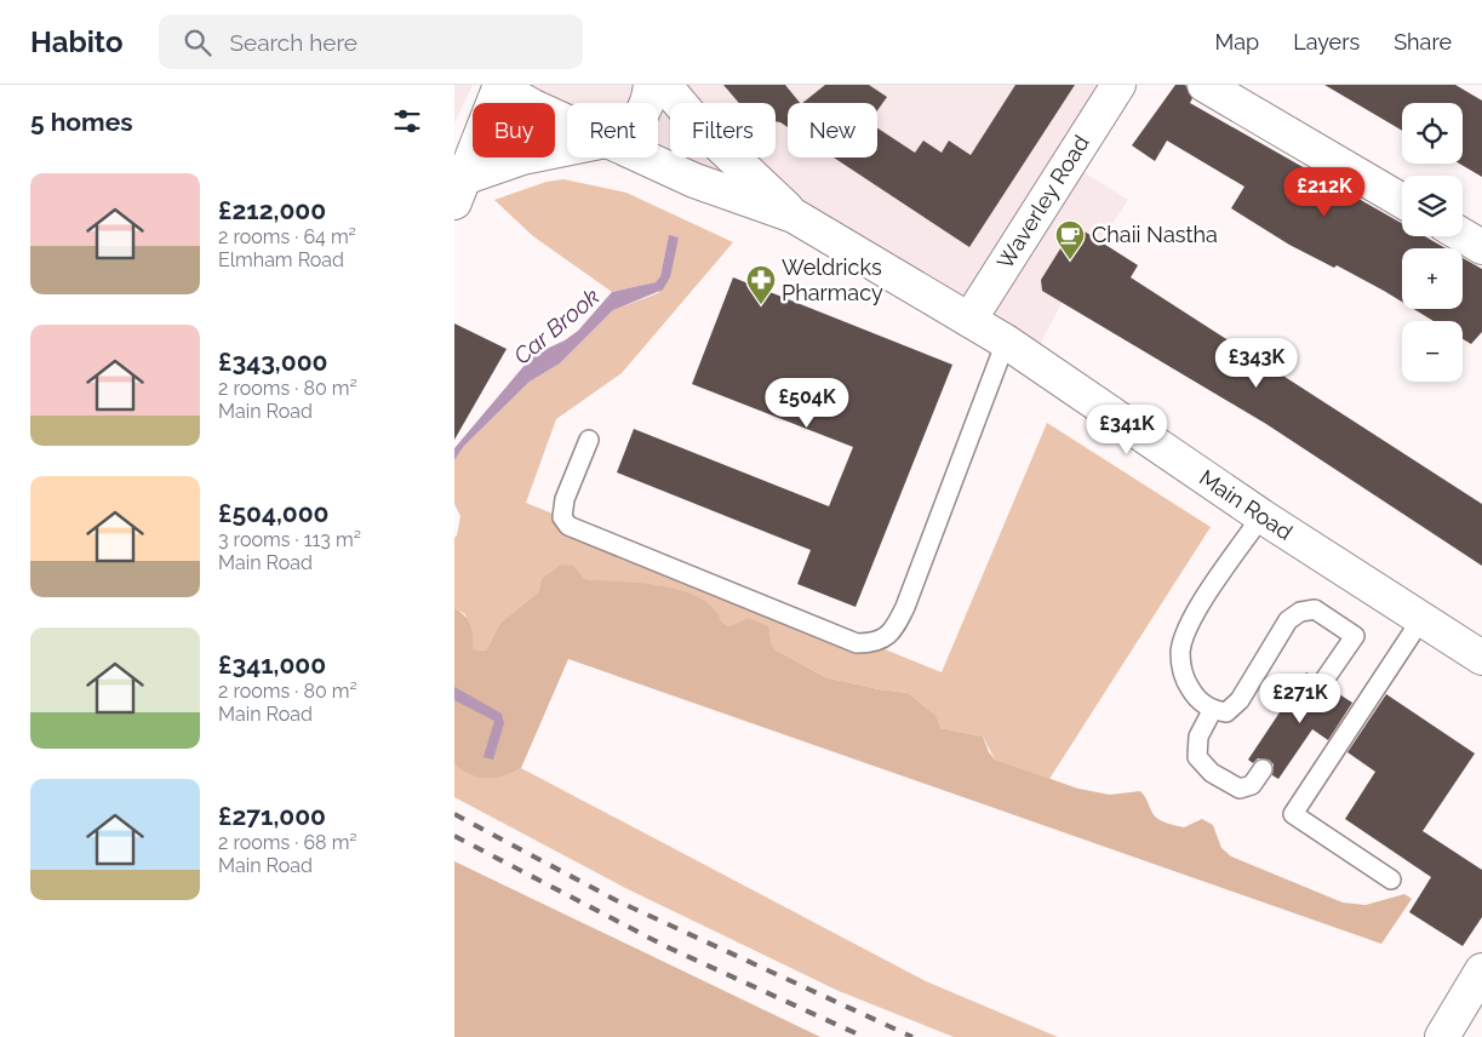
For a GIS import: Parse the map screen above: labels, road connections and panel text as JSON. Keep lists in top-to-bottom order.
{
  "streets": {
    "main road": ["Waverley Road", "Main Road"]
  },
  "crossings": [
    ["Waverley Road", "Main Road"]
  ],
  "water": ["Car Brook"],
  "places": {
    "cafe": ["Chaii Nastha"],
    "pharmacy": ["Weldricks Pharmacy"]
  },
  "page": {
    "header": "Habito",
    "search": "Search here",
    "nav": ["Map", "Layers", "Share"],
    "heading": "5 homes",
    "map_buttons": ["+", "−"],
    "chip": [
      "Buy",
      "Rent",
      "Filters",
      "New"
    ],
    "list": [
      {
        "name": "£212,000",
        "note": "2 rooms · 64 m² · Elmham Road"
      },
      {
        "name": "£343,000",
        "note": "2 rooms · 80 m² · Main Road"
      },
      {
        "name": "£504,000",
        "note": "3 rooms · 113 m² · Main Road"
      },
      {
        "name": "£341,000",
        "note": "2 rooms · 80 m² · Main Road"
      },
      {
        "name": "£271,000",
        "note": "2 rooms · 68 m² · Main Road"
      }
    ],
    "price": [
      "£212K",
      "£343K",
      "£504K",
      "£341K",
      "£271K"
    ]
  }
}
